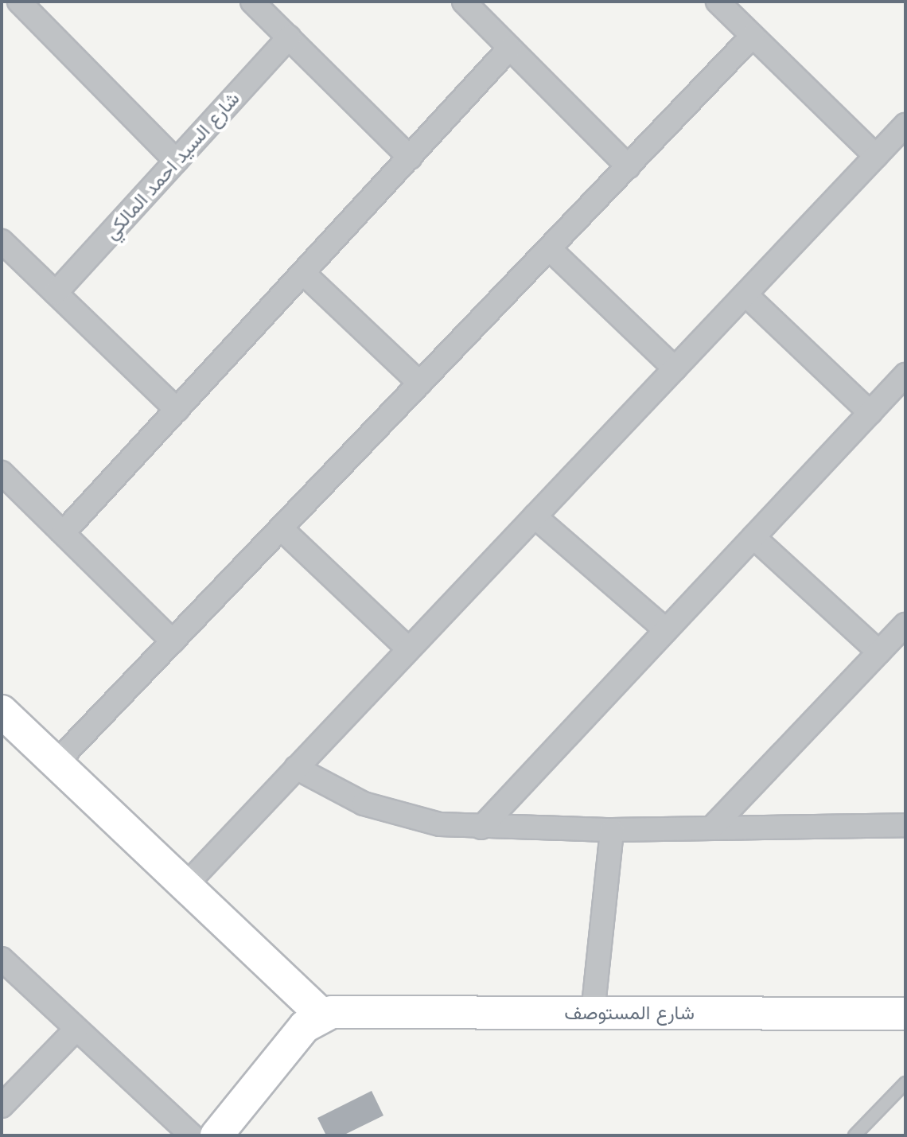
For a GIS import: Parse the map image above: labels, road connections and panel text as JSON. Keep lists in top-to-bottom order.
{
  "streets": {
    "street": ["شارع السيد احمد المالكي", "شارع المستوصف"]
  }
}
